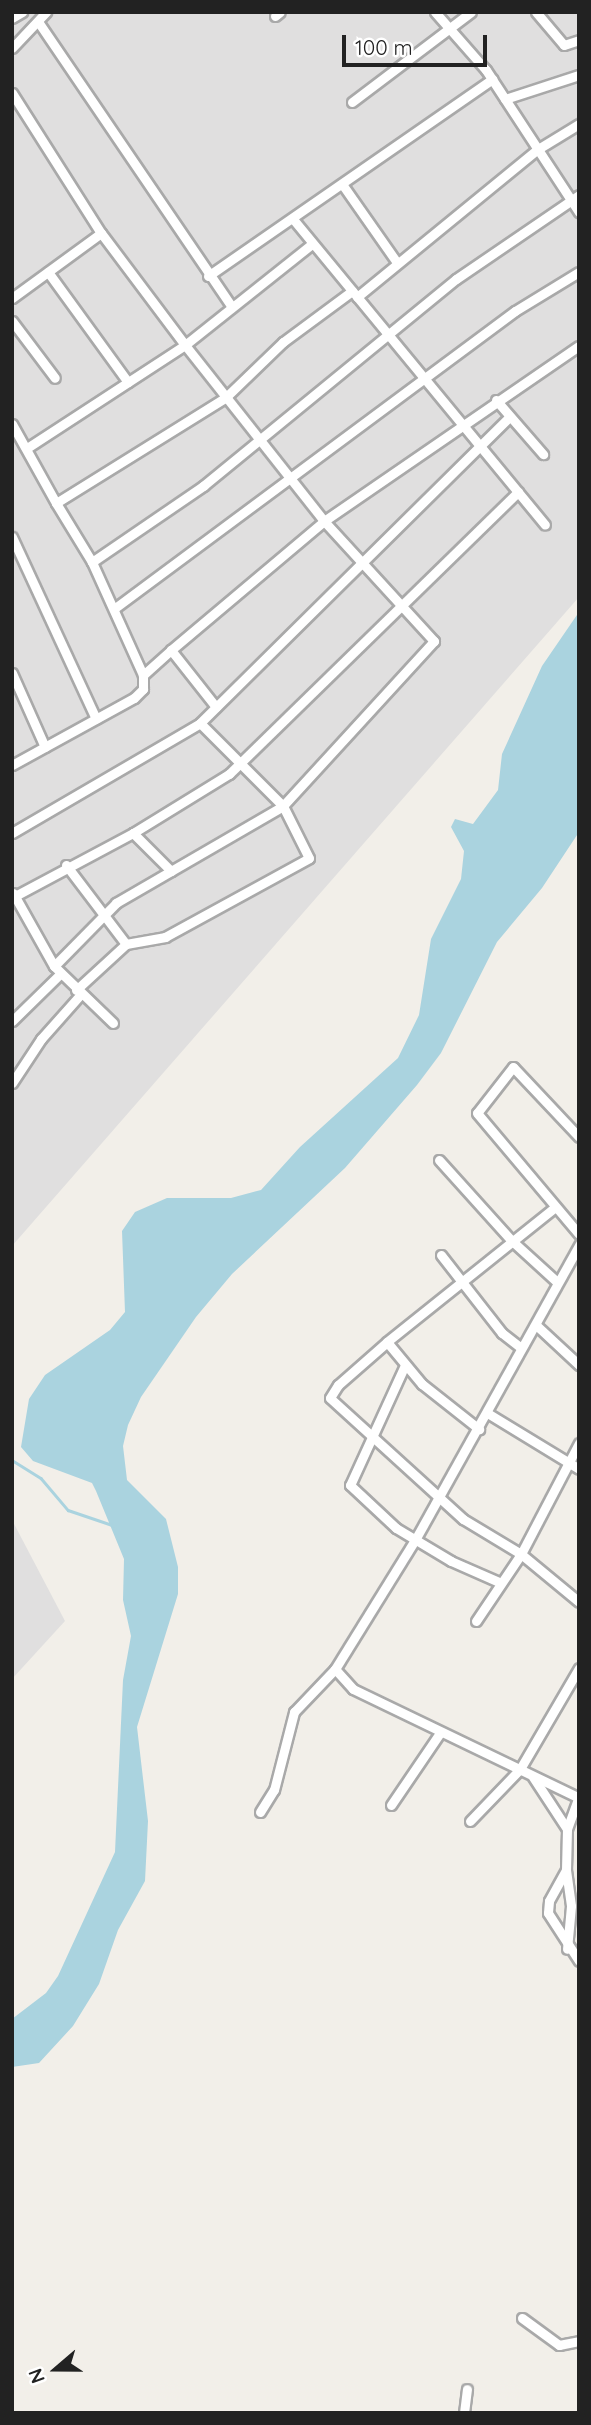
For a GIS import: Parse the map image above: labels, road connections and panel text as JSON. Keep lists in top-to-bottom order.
{
  "scale_bar": "100 m",
  "north": "left"
}
